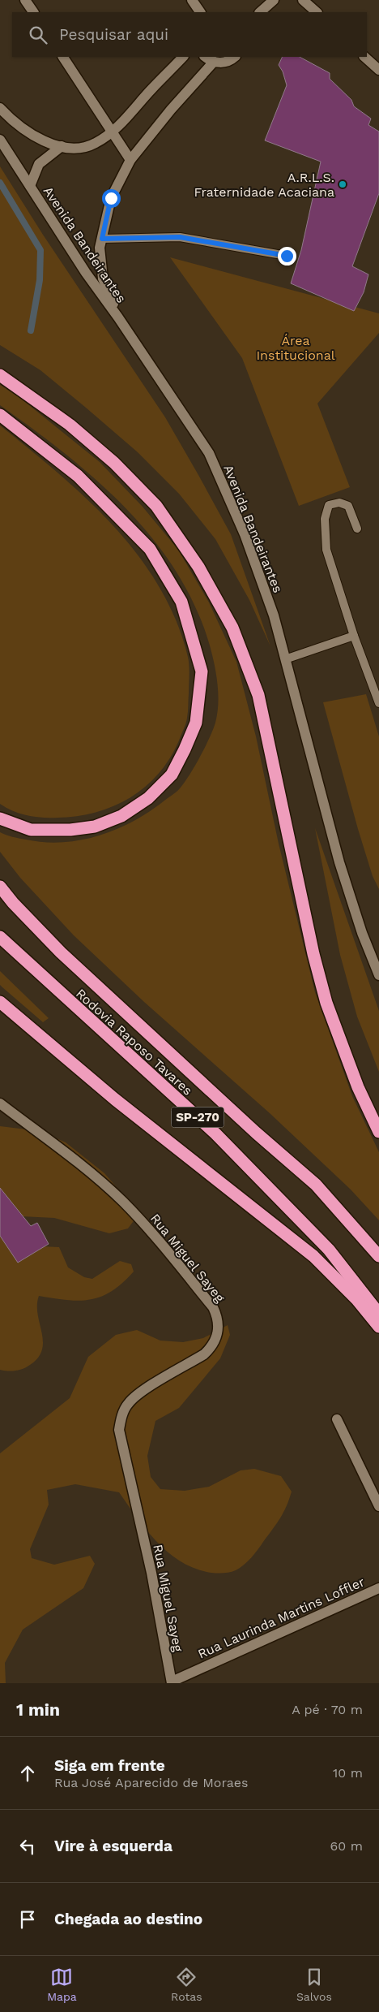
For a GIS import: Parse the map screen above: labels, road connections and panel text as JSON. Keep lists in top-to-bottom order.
{
  "streets": {
    "highway": ["Rodovia Raposo Tavares", "SP-270"],
    "street": ["Avenida Bandeirantes", "Rua Miguel Sayeg", "Rua Laurinda Martins Loffler"]
  },
  "crossings": [
    ["Rua Miguel Sayeg", "Rua Laurinda Martins Loffler"]
  ],
  "parks": ["Área Institucional"],
  "places": ["A.R.L.S. Fraternidade Acaciana"],
  "page": {
    "search": "Pesquisar aqui",
    "heading": ["1 min", "A pé · 70 m"],
    "list": [
      ["Siga em frente", "Rua José Aparecido de Moraes", "10 m"],
      ["Vire à esquerda", "60 m"],
      "Chegada ao destino"
    ],
    "nav": ["Mapa", "Rotas", "Salvos"]
  }
}
